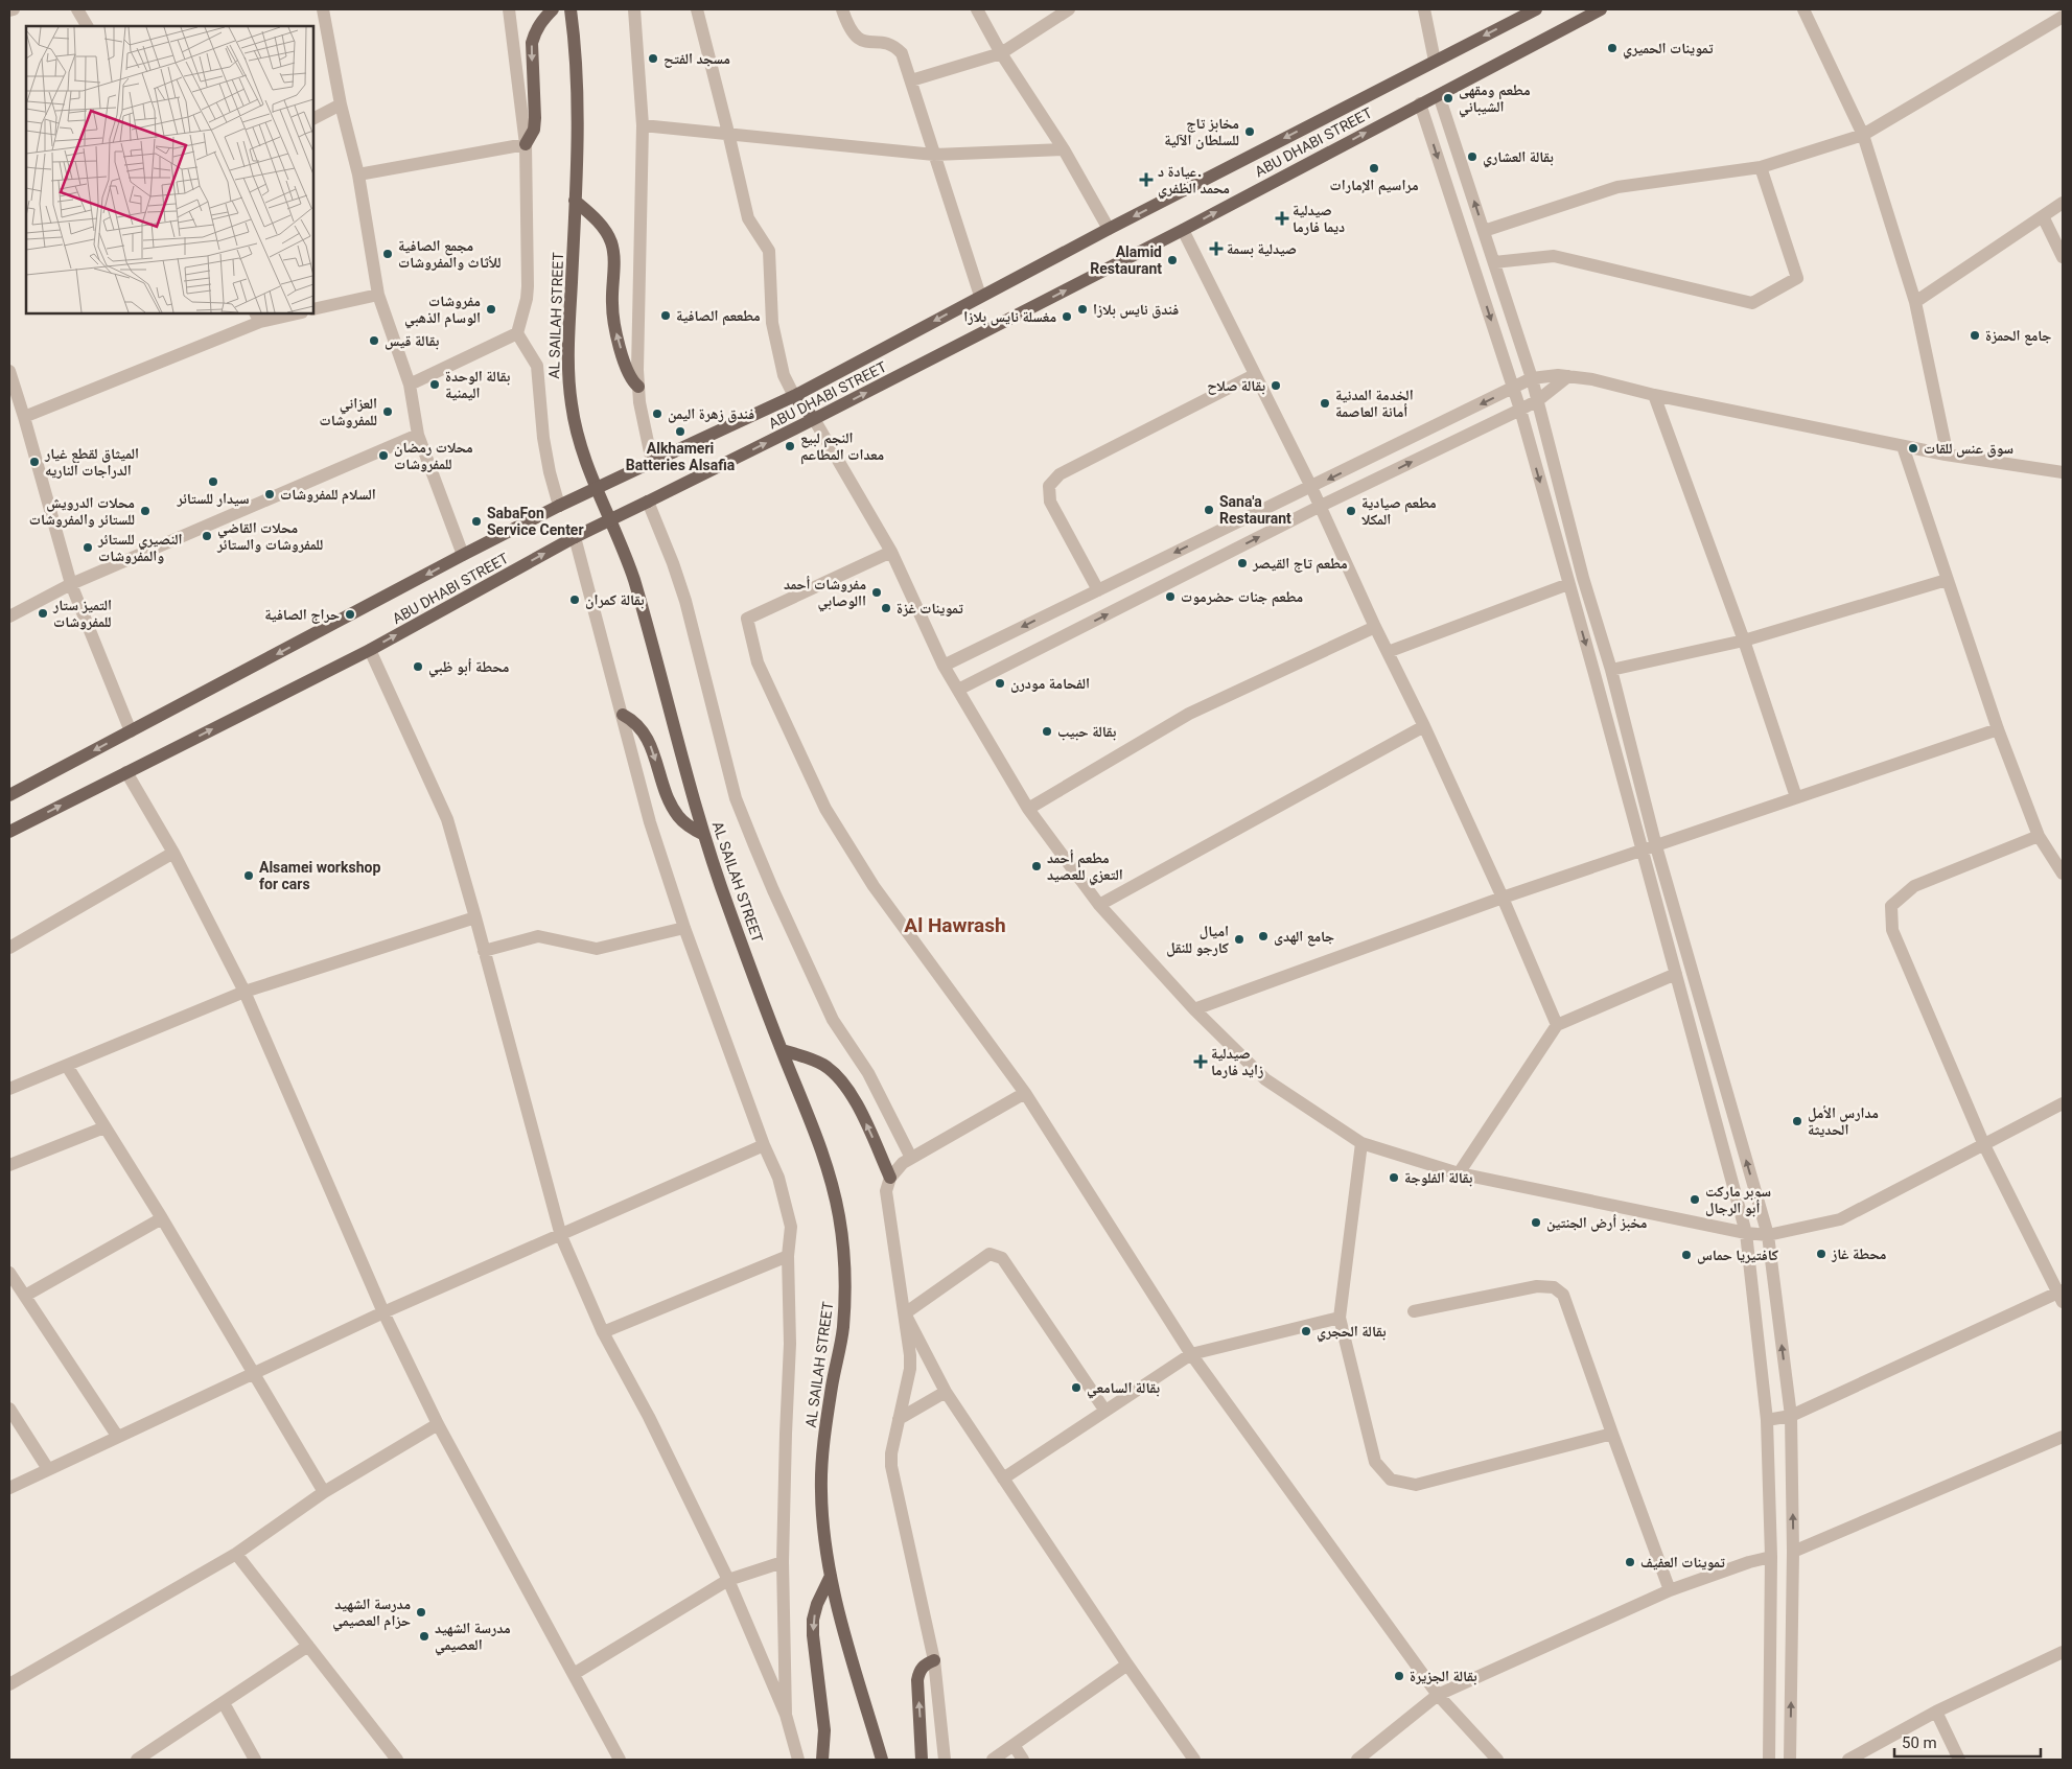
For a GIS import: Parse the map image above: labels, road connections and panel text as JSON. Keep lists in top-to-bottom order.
{
  "streets": {
    "main road": ["ABU DHABI STREET", "AL SAILAH STREET"]
  },
  "districts": ["Al Hawrash"],
  "places": {
    "other": [
      "تموينات الحميري",
      "مسجد الفتح",
      "مطعم ومقهى الشيباني",
      "مخابز تاج للسلطان الآلية",
      "بقالة العشاري",
      "مراسيم الإمارات",
      "مجمع الصافية للأثاث والمفروشات",
      "Alamid Restaurant",
      "مفروشات الوسام الذهبي",
      "فندق نايس بلازا",
      "مطععم الصافية",
      "مغسلة نايس بلازا",
      "جامع الحمزة",
      "بقالة قيس",
      "بقالة الوحدة اليمنية",
      "بقالة صلاح",
      "الخدمة المدنية أمانة العاصمة",
      "العزاني للمفروشات",
      "فندق زهرة اليمن",
      "Alkhameri Batteries Alsafia",
      "النجم لبيع معدات المطاعم",
      "سوق عنس للقات",
      "محلات رمضان للمفروشات",
      "الميثاق لقطع غيار الدراجات الناريه",
      "سيدار للستائر",
      "السلام للمفروشات",
      "Sana'a Restaurant",
      "محلات الدرويش للستائر والمفروشات",
      "مطعم صيادية المكلا",
      "SabaFon Service Center",
      "محلات القاضي للمفروشات والستائر",
      "النصيري للستائر والمفروشات",
      "مطعم تاج القيصر",
      "مفروشات أحمد االوصابي",
      "مطعم جنات حضرموت",
      "بقالة كمران",
      "تموينات غزة",
      "التميز ستار للمفروشات",
      "حراج الصافية",
      "محطة أبو ظبي",
      "الفحامة مودرن",
      "بقالة حبيب",
      "مطعم أحمد التعزي للعصيد",
      "Alsamei workshop for cars",
      "جامع الهدى",
      "اميال كارجو للنقل",
      "مدارس الأمل الحديثة",
      "بقالة الفلوجة",
      "سوبر ماركت أبو الرجال",
      "مخبز أرض الجنتين",
      "محطة غاز",
      "كافتيريا حماس",
      "بقالة الحجري",
      "بقالة السامعي",
      "تموينات العفيف",
      "مدرسة الشهيد حزام العصيمي",
      "مدرسة الشهيد العصيمي",
      "بقالة الجزيرة"
    ],
    "health": [
      "عيادة د. محمد الظفري",
      "صيدلية ديما فارما",
      "صيدلية بسمة",
      "صيدلية زايد فارما"
    ]
  },
  "scale_bar": "50 m"
}
